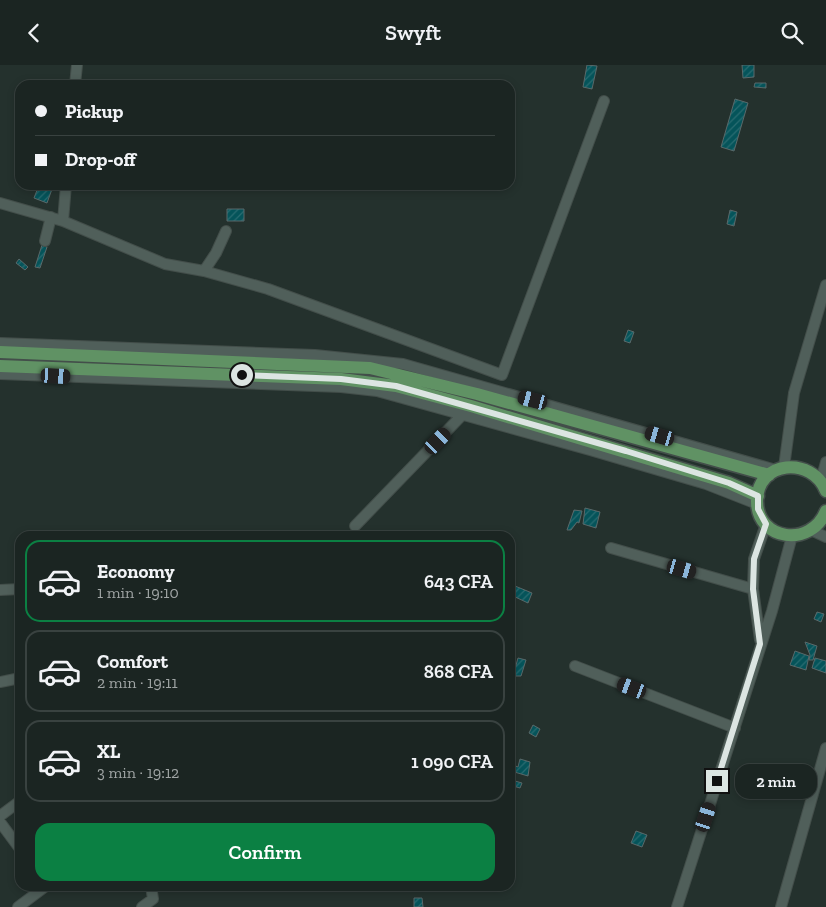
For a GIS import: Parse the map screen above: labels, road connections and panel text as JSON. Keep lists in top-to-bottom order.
{
  "page": {
    "header": "Swyft",
    "banner": ["Pickup", "Drop-off"],
    "list": [
      {
        "name": "Economy",
        "note": "1 min · 19:10",
        "value": "643 CFA"
      },
      {
        "name": "Comfort",
        "note": "2 min · 19:11",
        "value": "868 CFA"
      },
      {
        "name": "XL",
        "note": "3 min · 19:12",
        "value": "1 090 CFA"
      }
    ],
    "bubble": "2 min",
    "buttons": "Confirm"
  }
}
